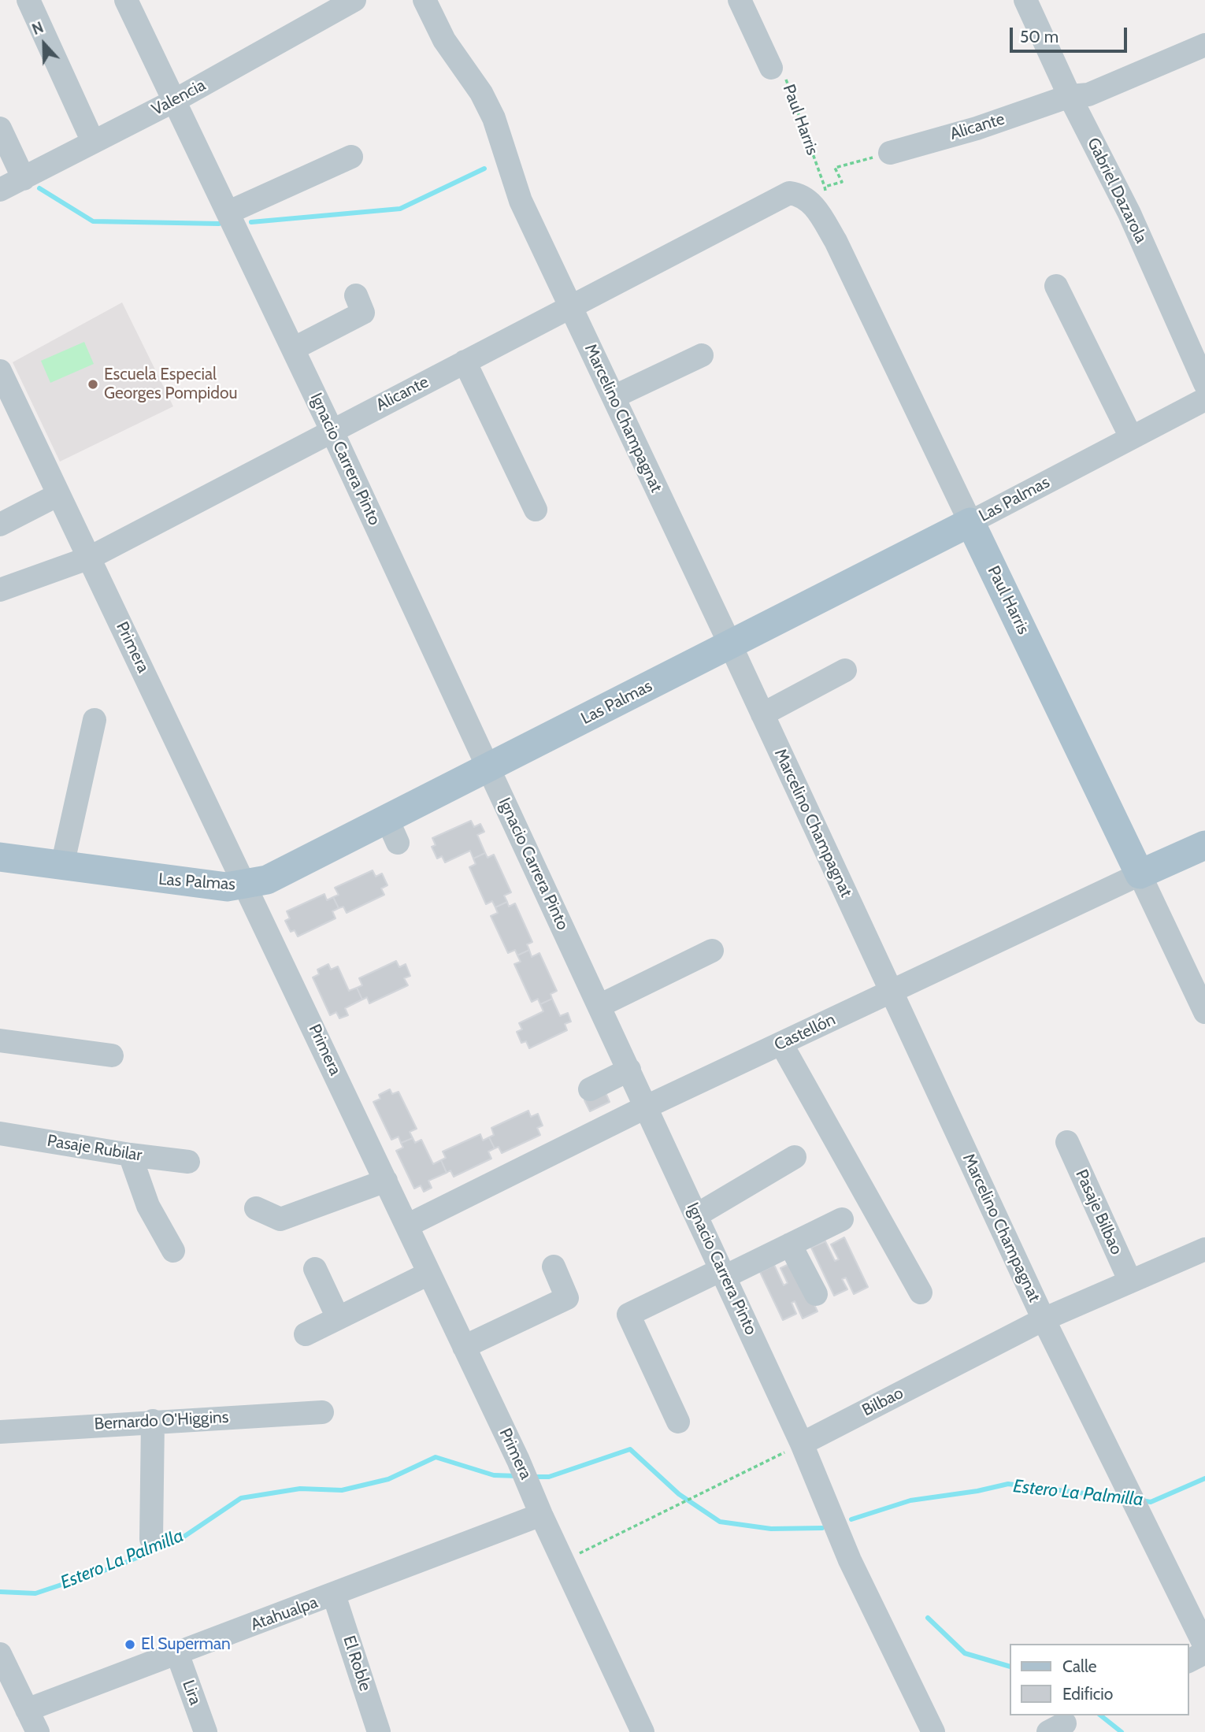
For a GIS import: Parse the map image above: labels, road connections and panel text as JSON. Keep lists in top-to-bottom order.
{
  "streets": {
    "main road": ["Paul Harris", "Las Palmas", "Castellón"],
    "street": [
      "Valencia",
      "Alicante",
      "Gabriel Dazarola",
      "Marcelino Champagnat",
      "Ignacio Carrera Pinto",
      "Primera",
      "Pasaje Rubilar",
      "Pasaje Bilbao",
      "Bilbao",
      "Bernardo O'Higgins",
      "Atahualpa",
      "El Roble",
      "Lira"
    ]
  },
  "crossings": [
    ["Valencia", "Ignacio Carrera Pinto"],
    ["Paul Harris", "Alicante"],
    ["Paul Harris", "Las Palmas"],
    ["Paul Harris", "Castellón"],
    ["Alicante", "Gabriel Dazarola"],
    ["Alicante", "Marcelino Champagnat"],
    ["Alicante", "Ignacio Carrera Pinto"],
    ["Alicante", "Primera"],
    ["Marcelino Champagnat", "Las Palmas"],
    ["Marcelino Champagnat", "Castellón"],
    ["Marcelino Champagnat", "Bilbao"],
    ["Ignacio Carrera Pinto", "Las Palmas"],
    ["Ignacio Carrera Pinto", "Castellón"],
    ["Ignacio Carrera Pinto", "Bilbao"],
    ["Las Palmas", "Primera"],
    ["Primera", "Castellón"],
    ["Primera", "Atahualpa"],
    ["Pasaje Bilbao", "Bilbao"],
    ["Atahualpa", "El Roble"],
    ["Atahualpa", "Lira"]
  ],
  "water": ["Estero La Palmilla"],
  "places": ["Escuela Especial Georges Pompidou", "El Superman"],
  "legend": ["Calle", "Edificio"],
  "scale_bar": "50 m",
  "north": "top"
}
